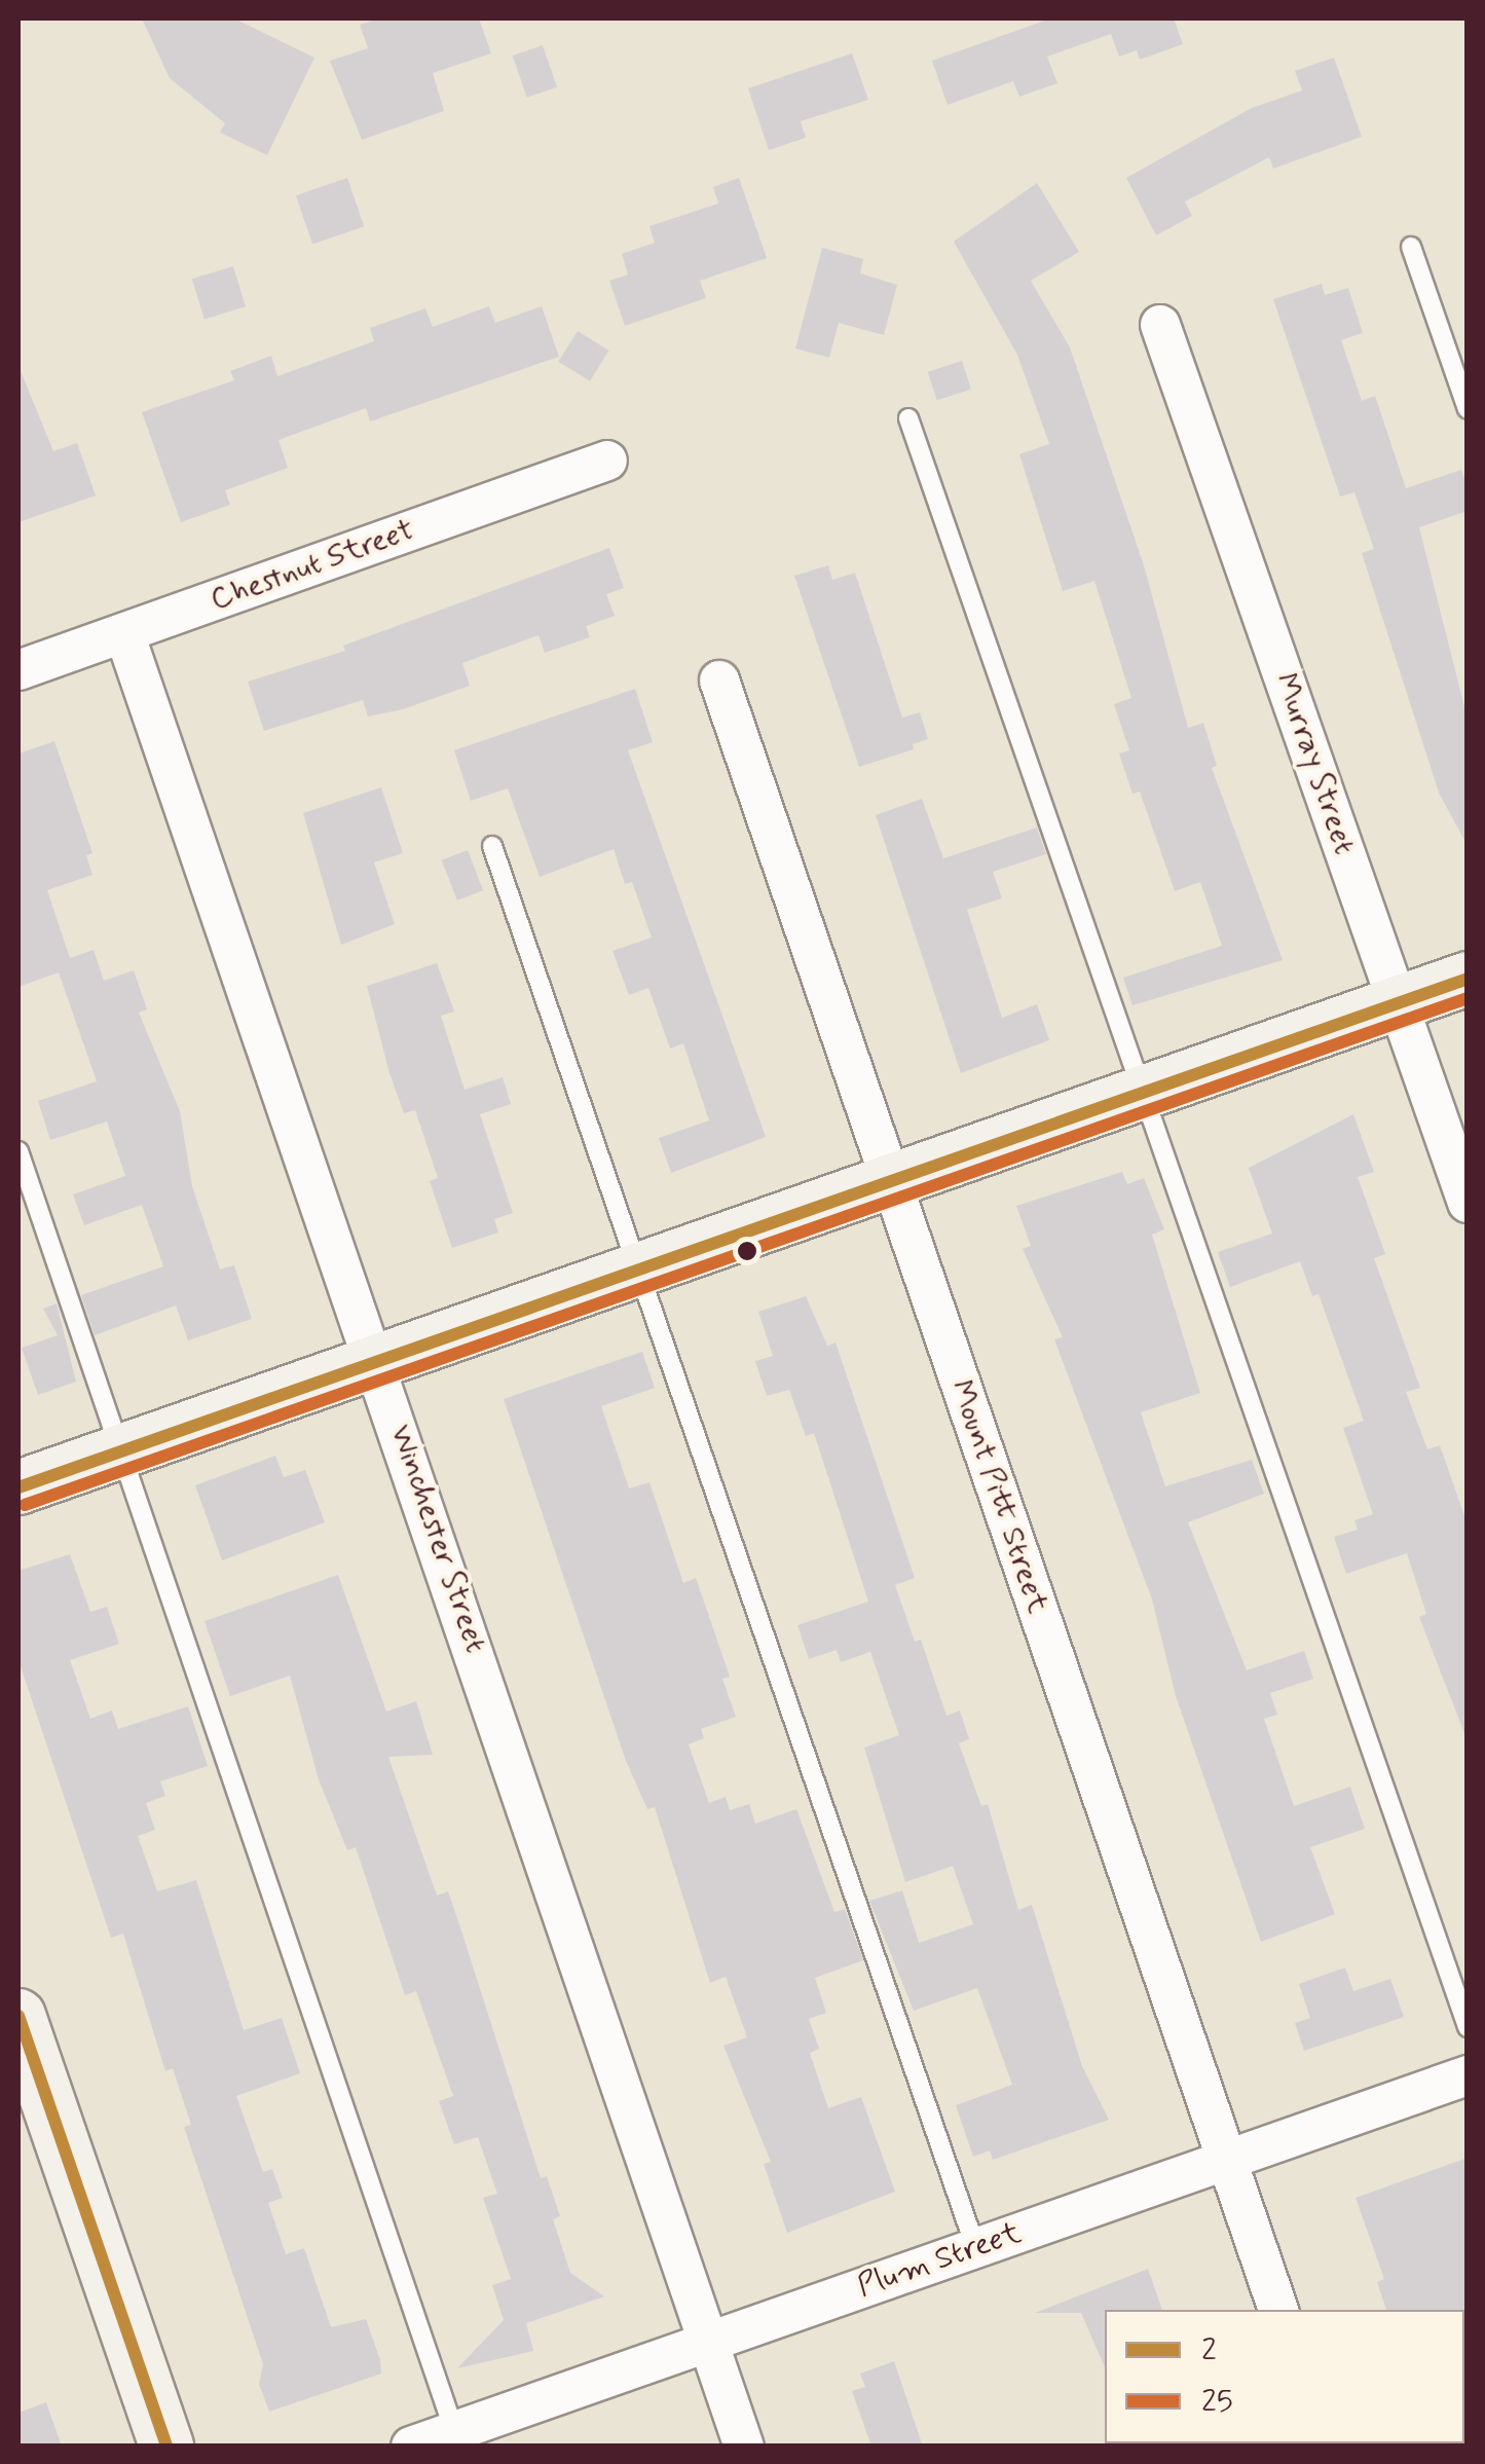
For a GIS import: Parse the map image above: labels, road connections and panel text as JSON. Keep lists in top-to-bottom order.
{
  "streets": {
    "street": [
      "Chestnut Street",
      "Murray Street",
      "Mount Pitt Street",
      "Winchester Street",
      "Plum Street"
    ]
  },
  "crossings": [
    ["Chestnut Street", "Winchester Street"],
    ["Mount Pitt Street", "Plum Street"],
    ["Winchester Street", "Plum Street"]
  ],
  "lines": ["transit line 2", "transit line 25"],
  "legend": ["2", "25"]
}
